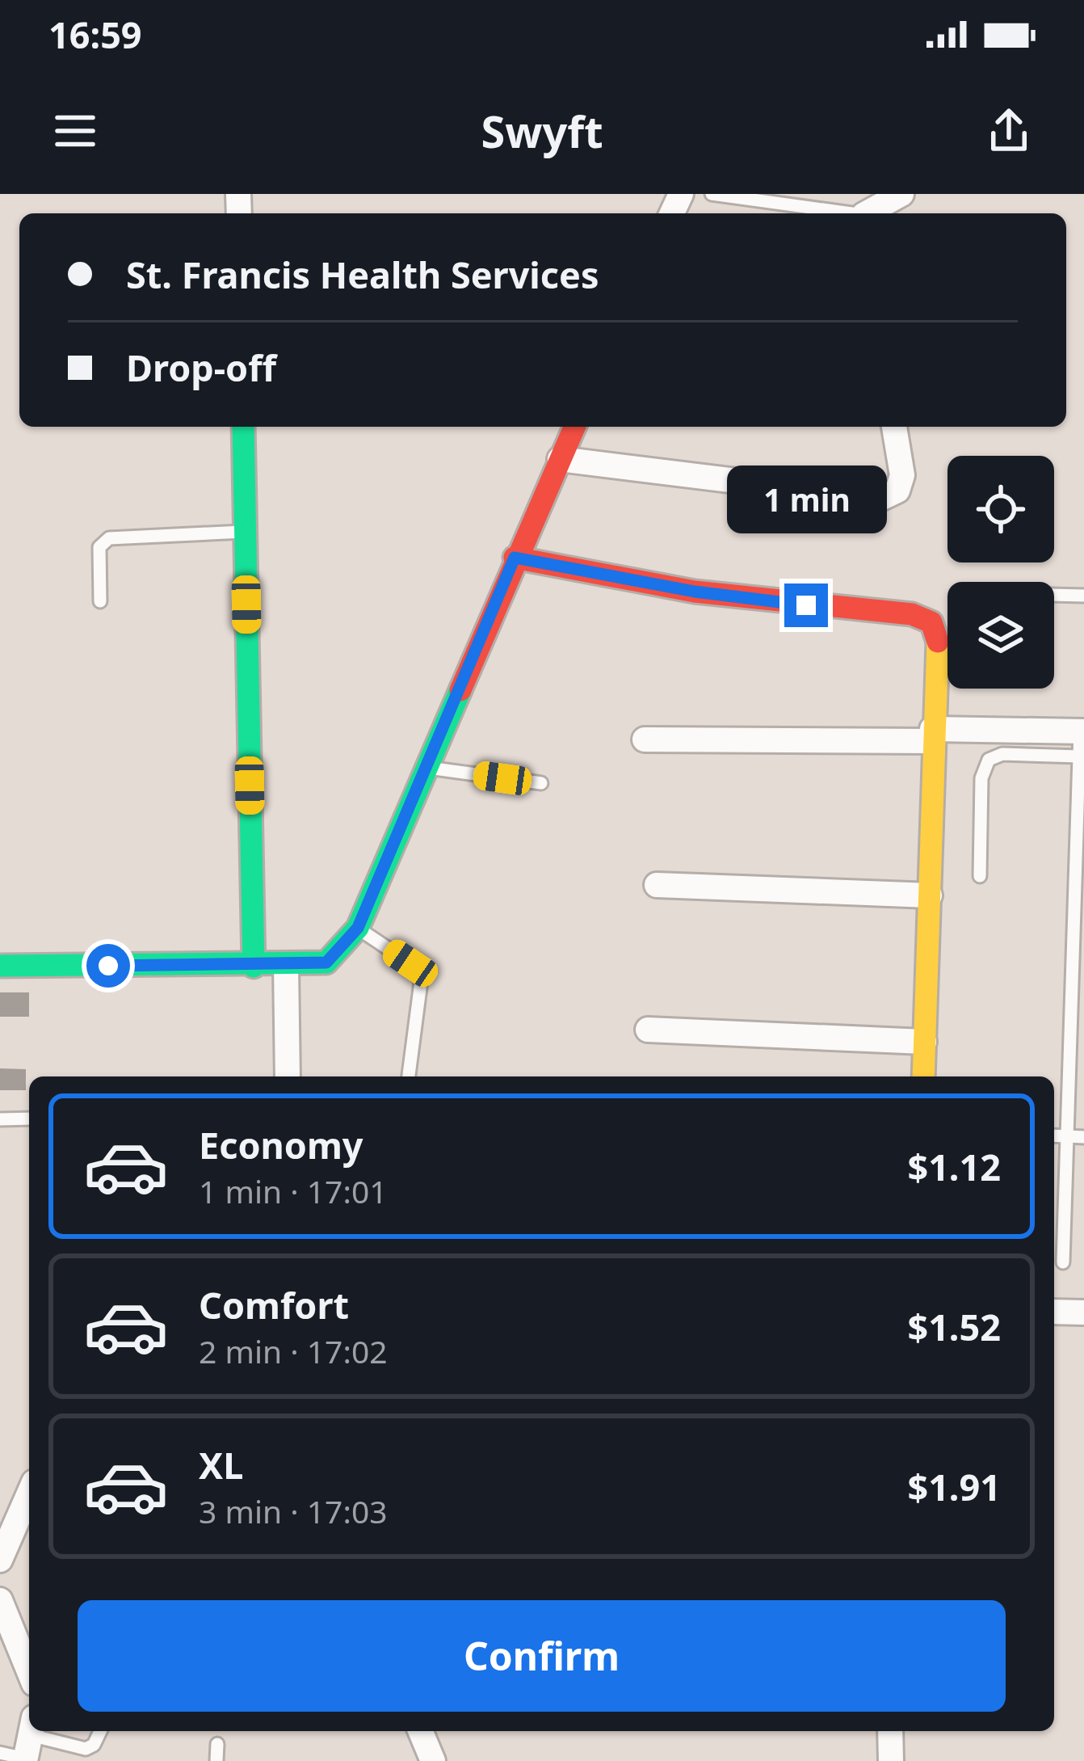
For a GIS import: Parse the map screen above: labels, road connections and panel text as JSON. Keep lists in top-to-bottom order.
{
  "page": {
    "status": "16:59",
    "header": "Swyft",
    "banner": ["St. Francis Health Services", "Drop-off"],
    "bubble": "1 min",
    "list": [
      {
        "name": "Economy",
        "note": "1 min · 17:01",
        "value": "$1.12"
      },
      {
        "name": "Comfort",
        "note": "2 min · 17:02",
        "value": "$1.52"
      },
      {
        "name": "XL",
        "note": "3 min · 17:03",
        "value": "$1.91"
      }
    ],
    "buttons": "Confirm"
  }
}
